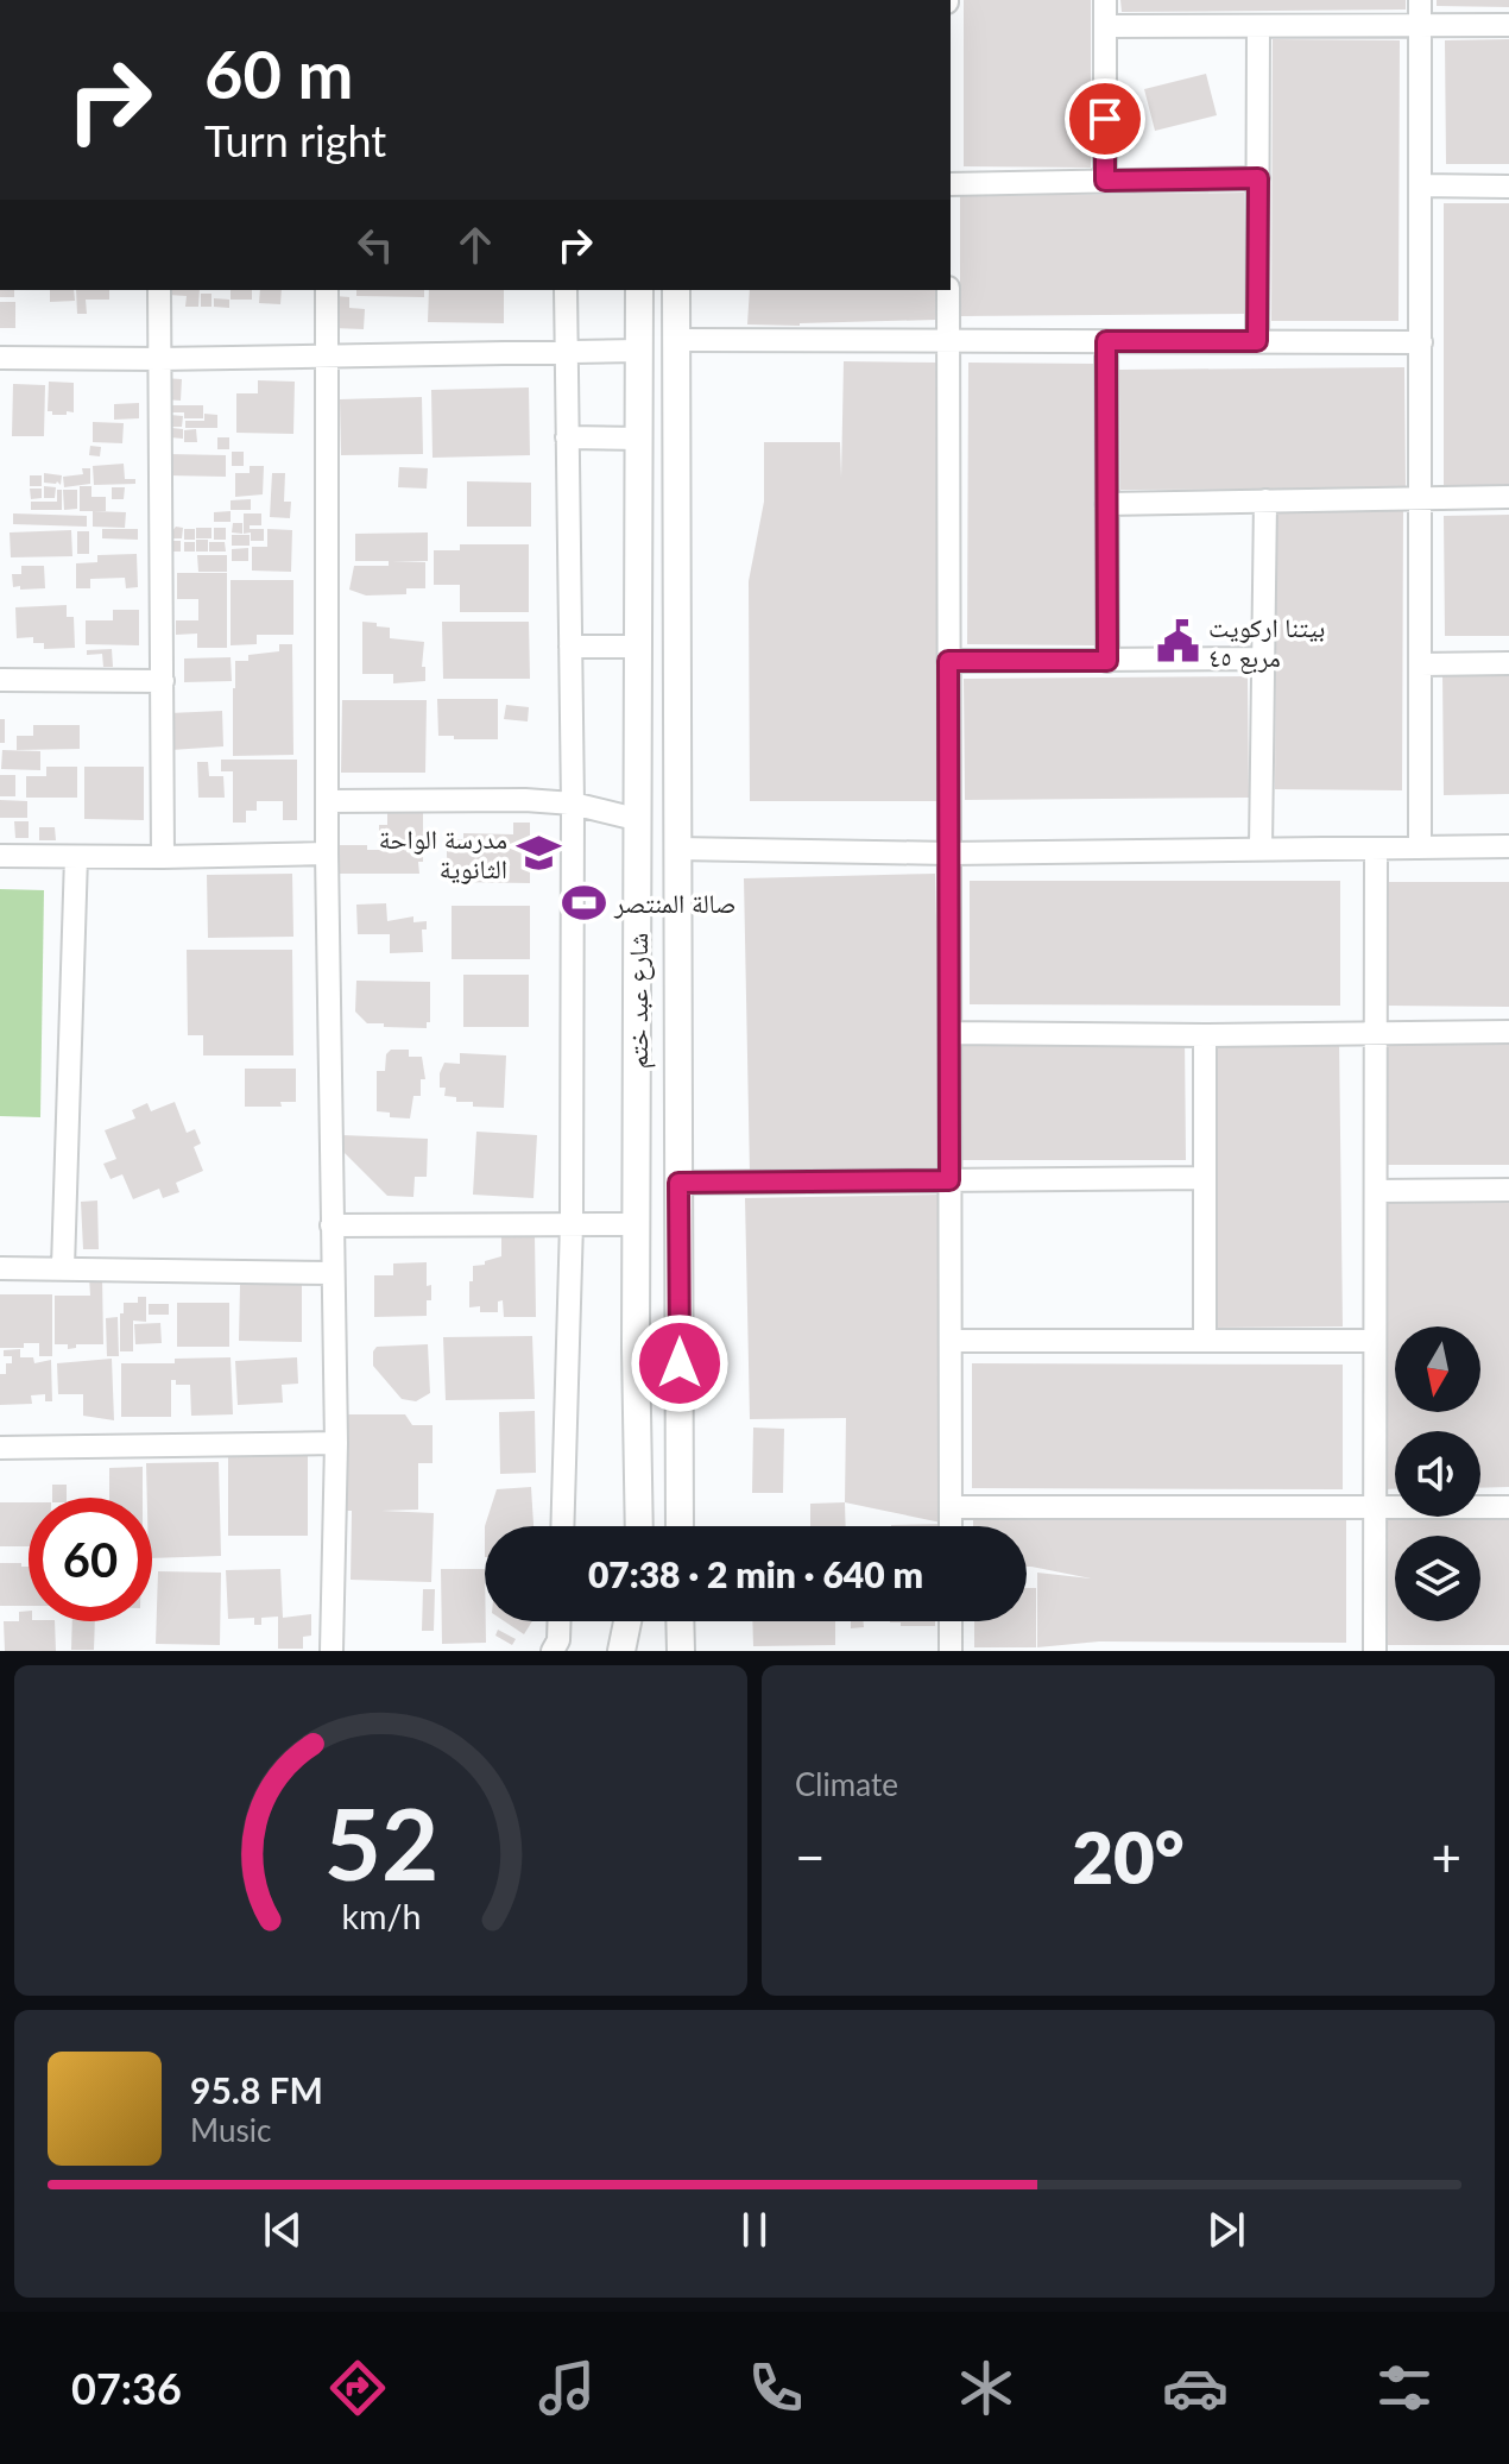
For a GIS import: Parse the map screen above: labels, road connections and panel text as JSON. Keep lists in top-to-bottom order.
{
  "streets": {
    "main road": ["شارع عبد ختم"]
  },
  "places": {
    "public building": ["بيتنا اركويت مربع ٤٥"],
    "school or university": ["مدرسة الواحة الثانوية"],
    "sports": ["صالة المنتصر"]
  },
  "north": "bottom",
  "page": {
    "turn": ["60 m", "Turn right"],
    "limit": "60",
    "trip": "07:38 · 2 min · 640 m",
    "tile": "Climate",
    "heat": ["−", "20°", "+"],
    "song": ["95.8 FM", "Music"],
    "tabs": "07:36",
    "gauge": ["52", "km/h"]
  }
}
